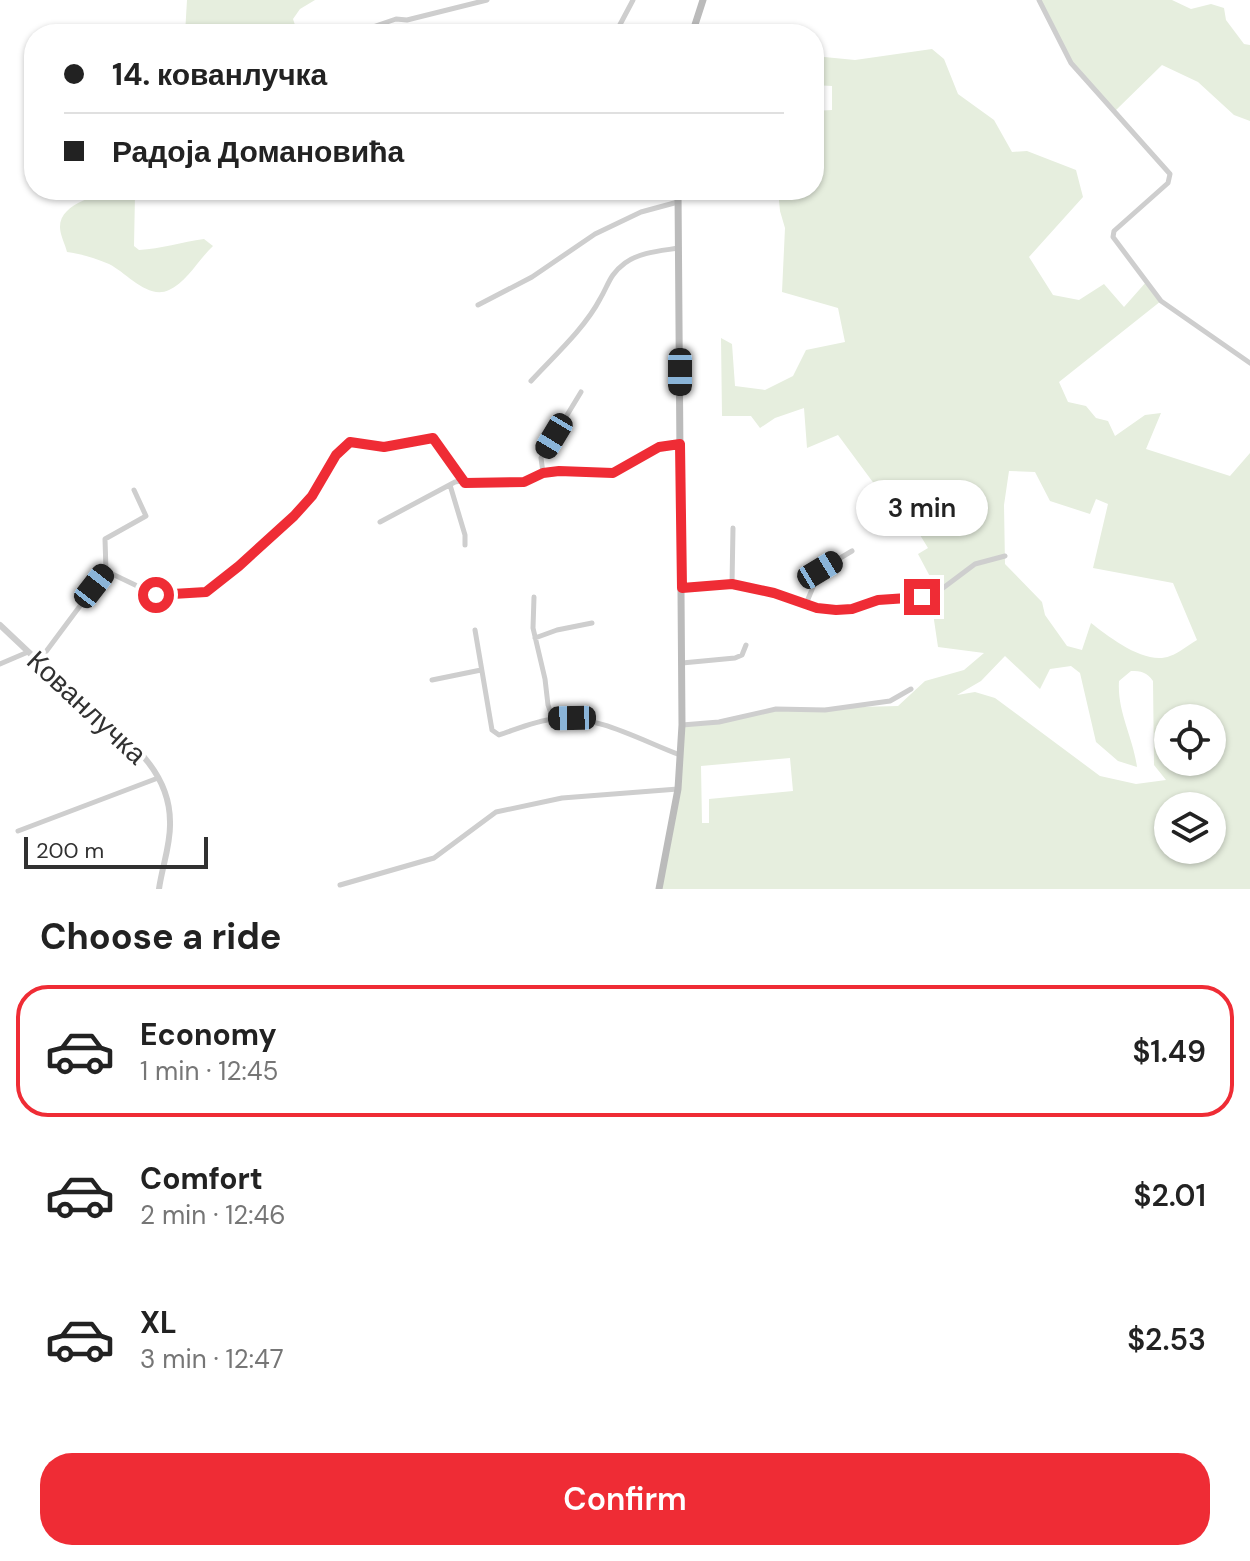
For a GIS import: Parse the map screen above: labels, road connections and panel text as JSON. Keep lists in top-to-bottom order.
{
  "streets": {
    "street": ["Кованлучка"]
  },
  "scale_bar": "200 m",
  "page": {
    "banner": ["14. кованлучка", "Радоја Домановића"],
    "bubble": "3 min",
    "scale": "200 m",
    "heading": "Choose a ride",
    "list": [
      {
        "name": "Economy",
        "note": "1 min · 12:45",
        "value": "$1.49"
      },
      {
        "name": "Comfort",
        "note": "2 min · 12:46",
        "value": "$2.01"
      },
      {
        "name": "XL",
        "note": "3 min · 12:47",
        "value": "$2.53"
      }
    ],
    "buttons": "Confirm"
  }
}
